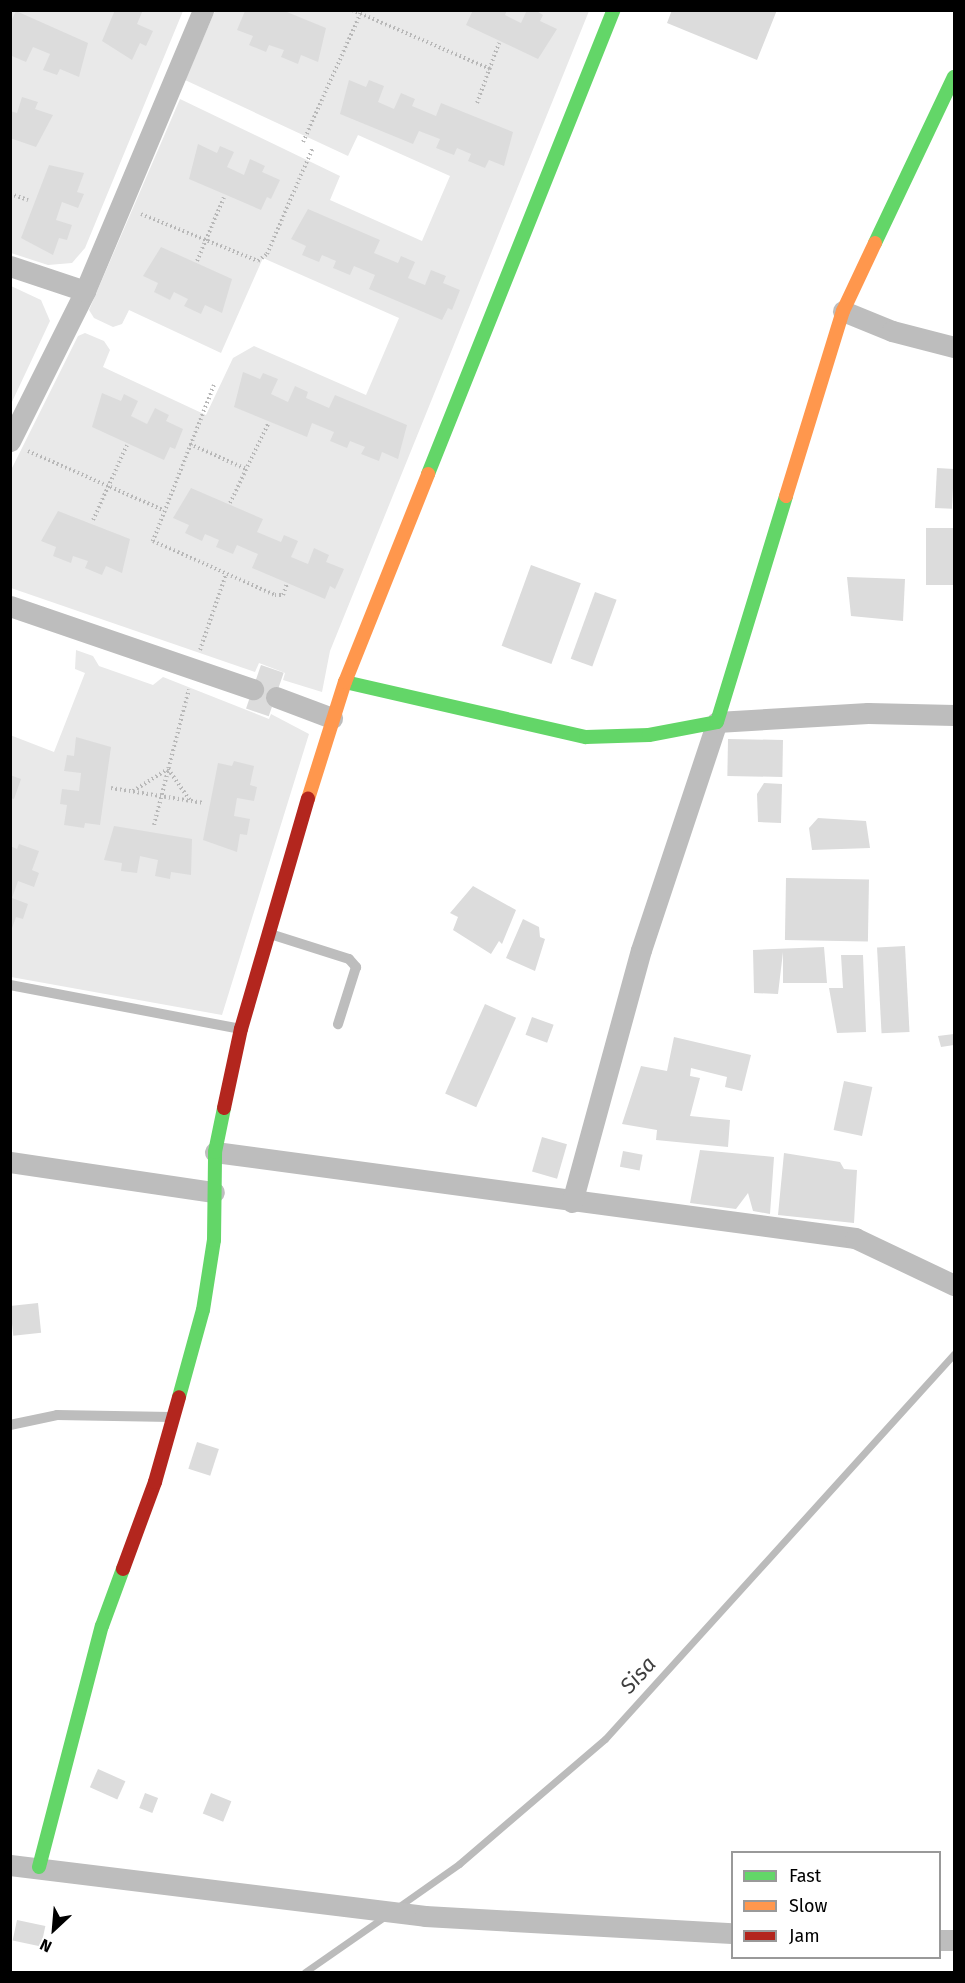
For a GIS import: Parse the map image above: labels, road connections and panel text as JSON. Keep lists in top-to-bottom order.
{
  "water": ["Sisa"],
  "legend": ["Fast", "Slow", "Jam"],
  "north": "bottom left"
}
